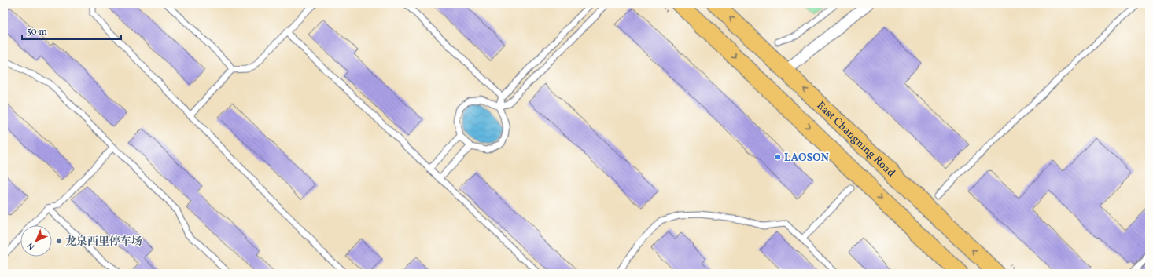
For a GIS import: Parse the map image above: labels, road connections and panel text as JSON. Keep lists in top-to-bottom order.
{
  "streets": {
    "main road": ["East Changning Road"]
  },
  "places": ["LAOSON", "龙泉西里停车场"],
  "scale_bar": "50 m",
  "north": "bottom left"
}
